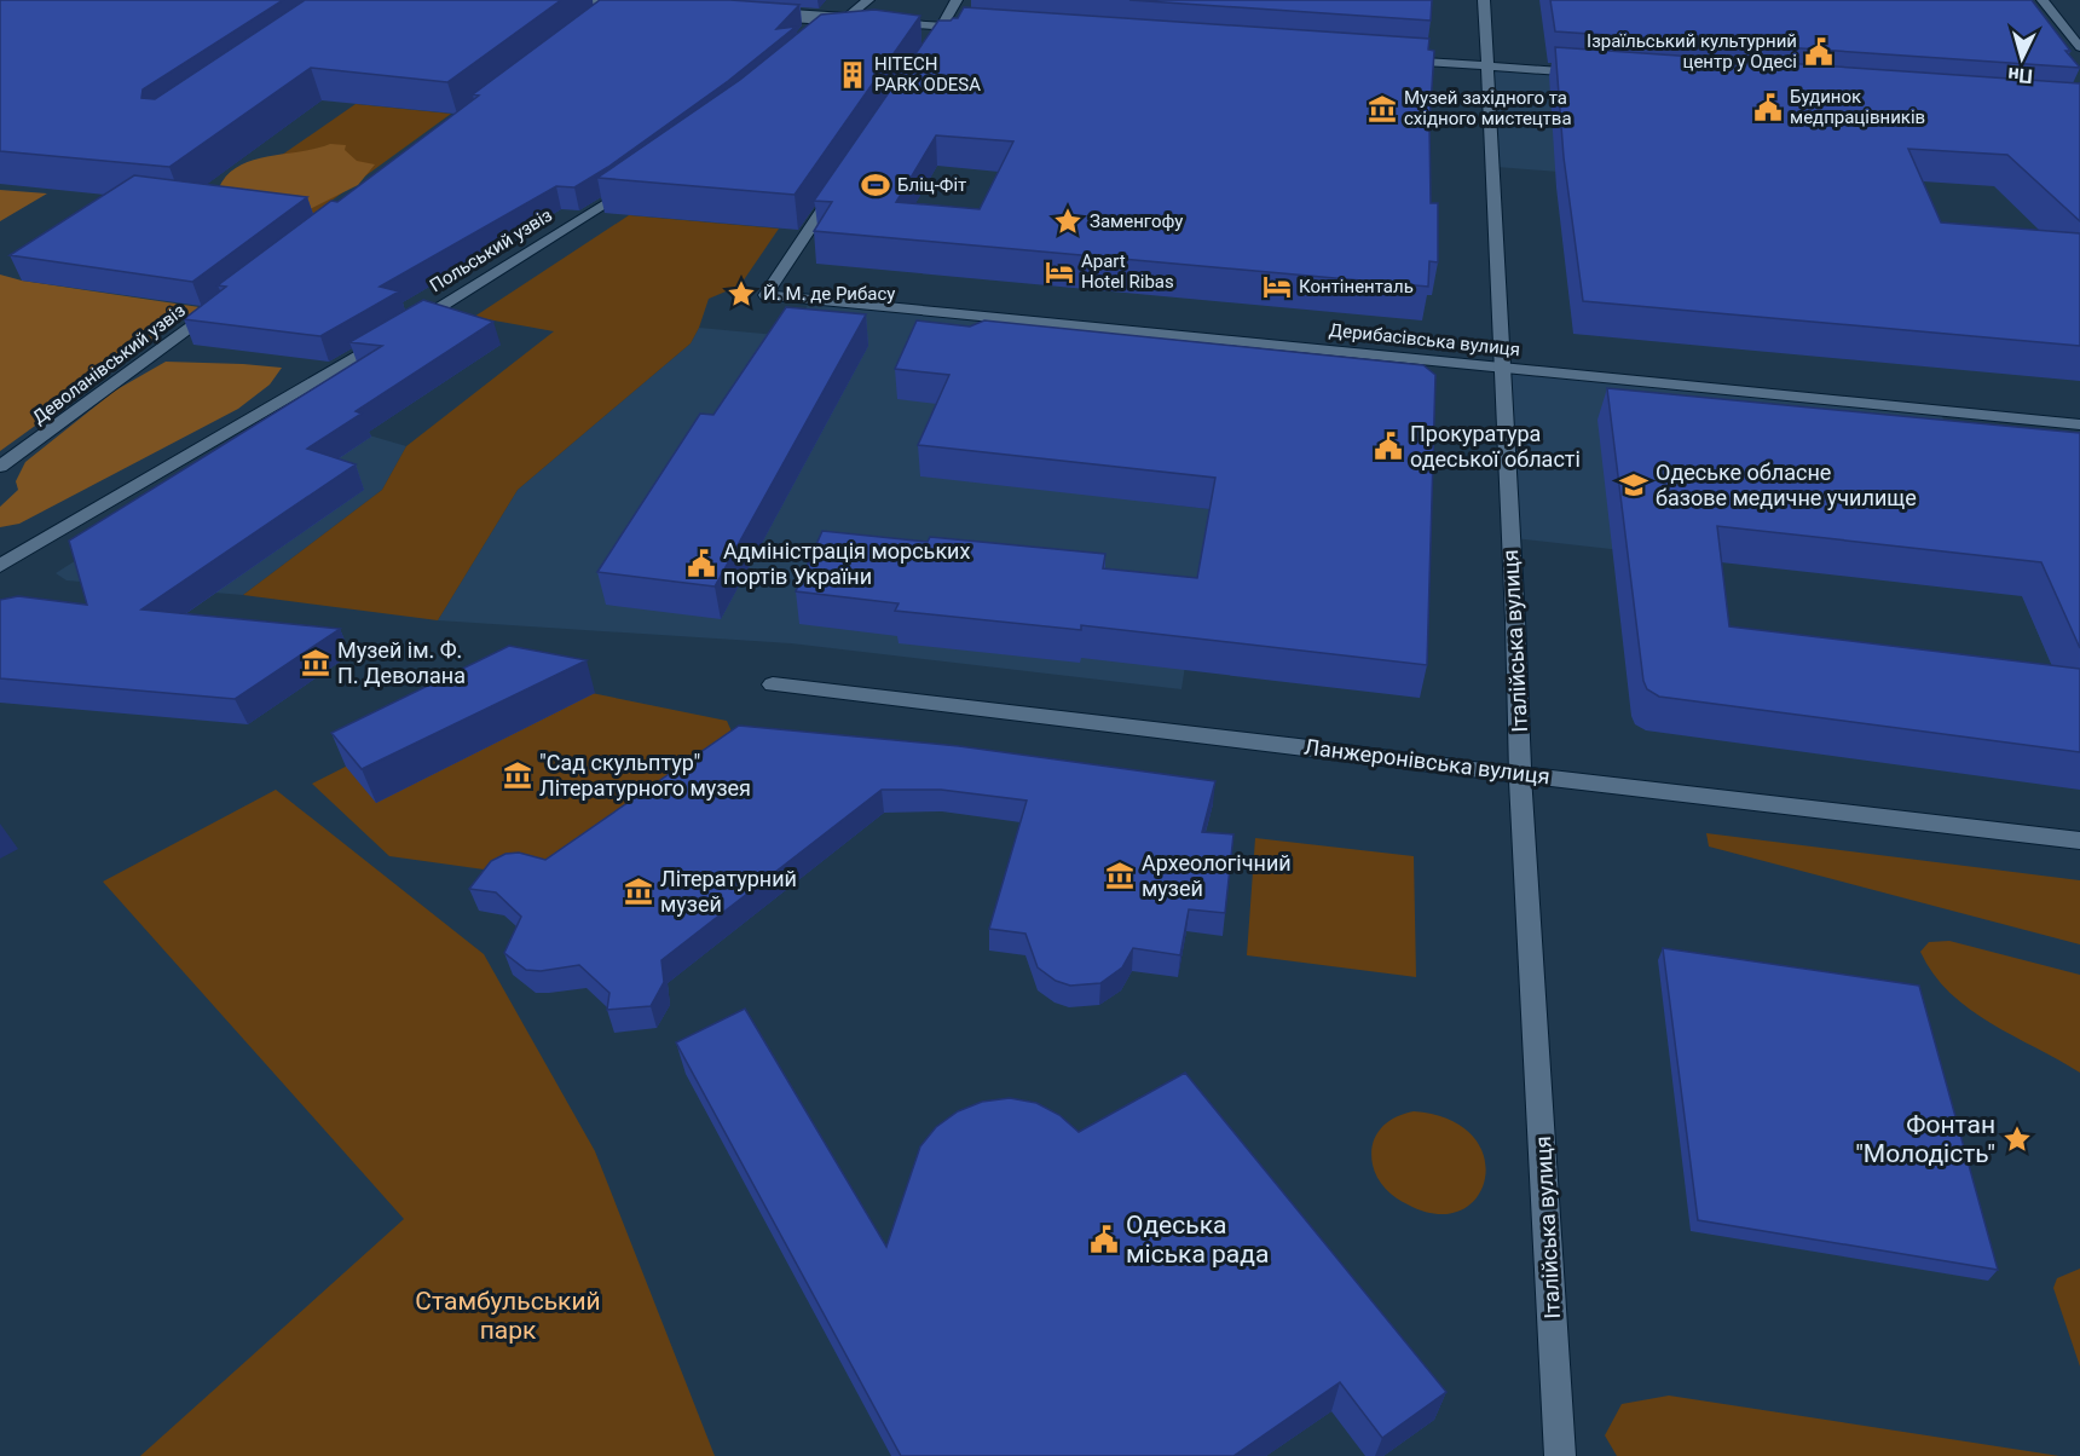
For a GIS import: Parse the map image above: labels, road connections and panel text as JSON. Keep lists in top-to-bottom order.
{
  "streets": {
    "street": [
      "Польський узвіз",
      "Дерибасівська вулиця",
      "Деволанівський узвіз",
      "Італійська вулиця",
      "Ланжеронівська вулиця"
    ]
  },
  "crossings": [
    ["Дерибасівська вулиця", "Італійська вулиця"],
    ["Італійська вулиця", "Ланжеронівська вулиця"]
  ],
  "parks": ["Стамбульський парк"],
  "places": {
    "public building": [
      "Ізраїльський культурний центр у Одесі",
      "Будинок медпрацівників",
      "Прокуратура одеської області",
      "Адміністрація морських портів України",
      "Одеська міська рада"
    ],
    "building": ["HITECH PARK ODESA"],
    "museum": [
      "Музей західного та східного мистецтва",
      "Музей ім. Ф. П. Деволана",
      "\"Сад скульптур\" Літературного музея",
      "Археологічний музей",
      "Літературний музей"
    ],
    "sports": ["Бліц-Фіт"],
    "place": ["Заменгофу", "Й. М. де Рибасу", "Фонтан \"Молодість\""],
    "hotel": ["Apart Hotel Ribas", "Контіненталь"],
    "school or university": ["Одеське обласне базове медичне училище"]
  },
  "north": "bottom"
}
